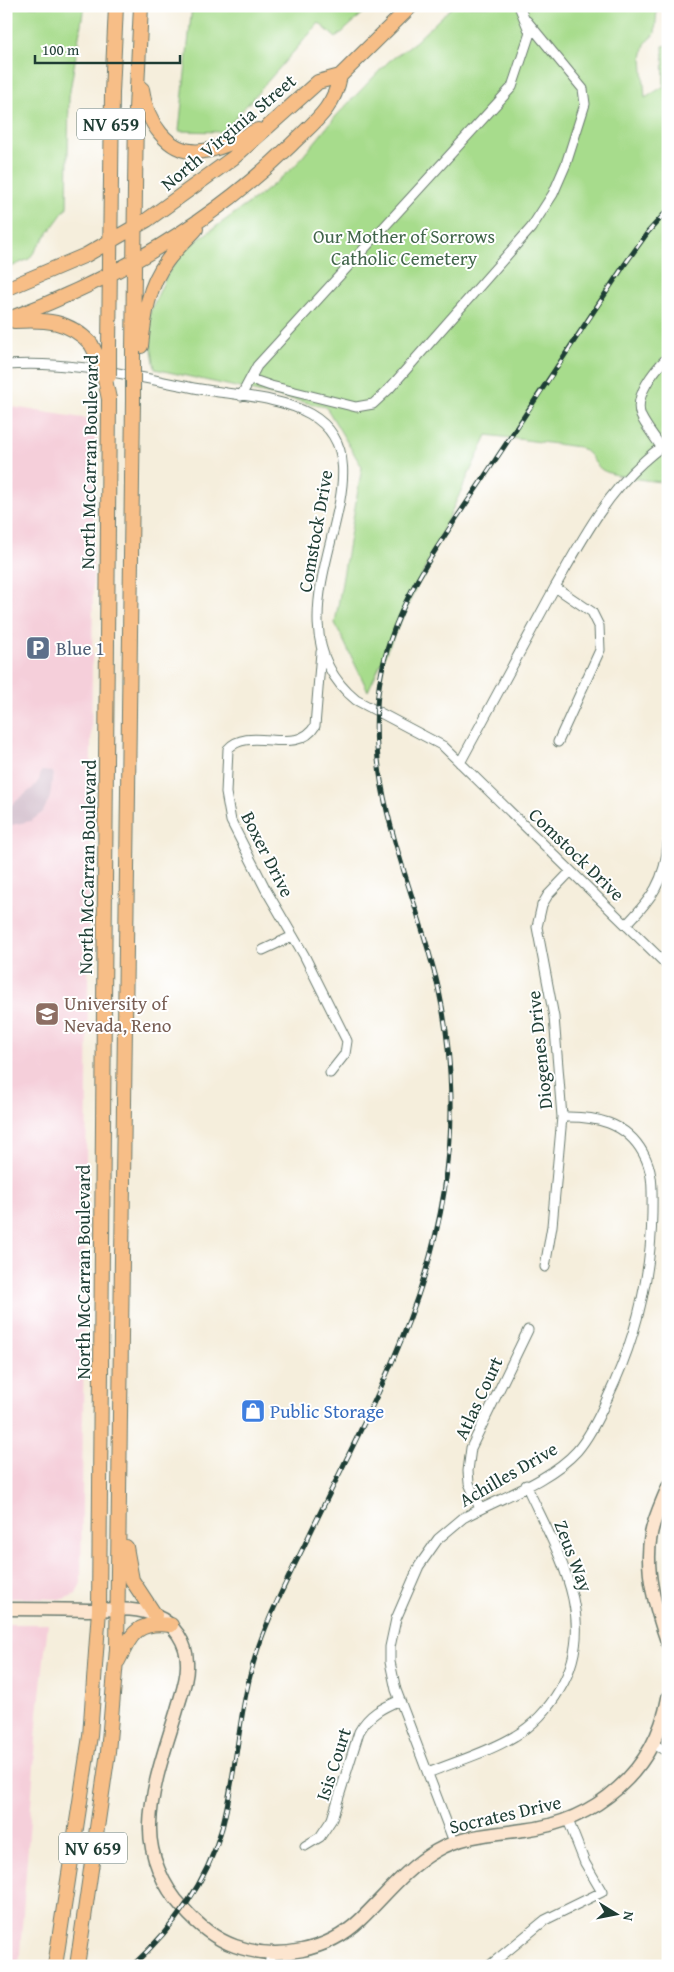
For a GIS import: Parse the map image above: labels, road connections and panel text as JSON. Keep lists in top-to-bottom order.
{
  "streets": {
    "main road": ["NV 659", "North Virginia Street", "North McCarran Boulevard"],
    "street": [
      "Comstock Drive",
      "Boxer Drive",
      "Diogenes Drive",
      "Atlas Court",
      "Achilles Drive",
      "Zeus Way",
      "Isis Court",
      "Socrates Drive"
    ]
  },
  "crossings": [
    ["North Virginia Street", "North McCarran Boulevard"],
    ["North McCarran Boulevard", "Socrates Drive"],
    ["Comstock Drive", "Boxer Drive"],
    ["Comstock Drive", "Diogenes Drive"],
    ["Diogenes Drive", "Achilles Drive"],
    ["Atlas Court", "Achilles Drive"],
    ["Achilles Drive", "Zeus Way"],
    ["Achilles Drive", "Isis Court"],
    ["Achilles Drive", "Socrates Drive"]
  ],
  "parks": ["Our Mother of Sorrows Catholic Cemetery"],
  "places": {
    "parking": ["Blue 1"],
    "school or university": ["University of Nevada, Reno"],
    "shop": ["Public Storage"]
  },
  "scale_bar": "100 m",
  "north": "right"
}
